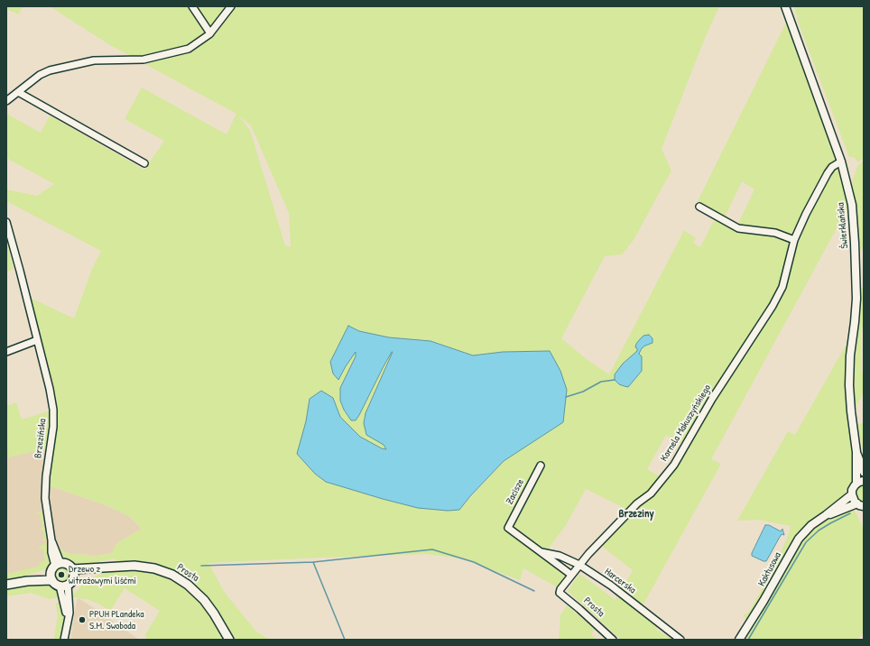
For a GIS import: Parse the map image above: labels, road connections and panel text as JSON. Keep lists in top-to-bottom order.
{
  "streets": {
    "main road": ["Prosta"],
    "street": [
      "Świerklańska",
      "Kornela Makuszyńskiego",
      "Brzezińska",
      "Zacisze",
      "Kaktusowa",
      "Harcerska"
    ]
  },
  "crossings": [
    ["Świerklańska", "Kornela Makuszyńskiego"],
    ["Kornela Makuszyńskiego", "Prosta"],
    ["Kornela Makuszyńskiego", "Harcerska"],
    ["Brzezińska", "Prosta"],
    ["Zacisze", "Harcerska"]
  ],
  "districts": ["Brzeziny"],
  "places": ["Drzewo z witrażowymi liśćmi", "PPUH PLandeka S.M. Swoboda"]
}
